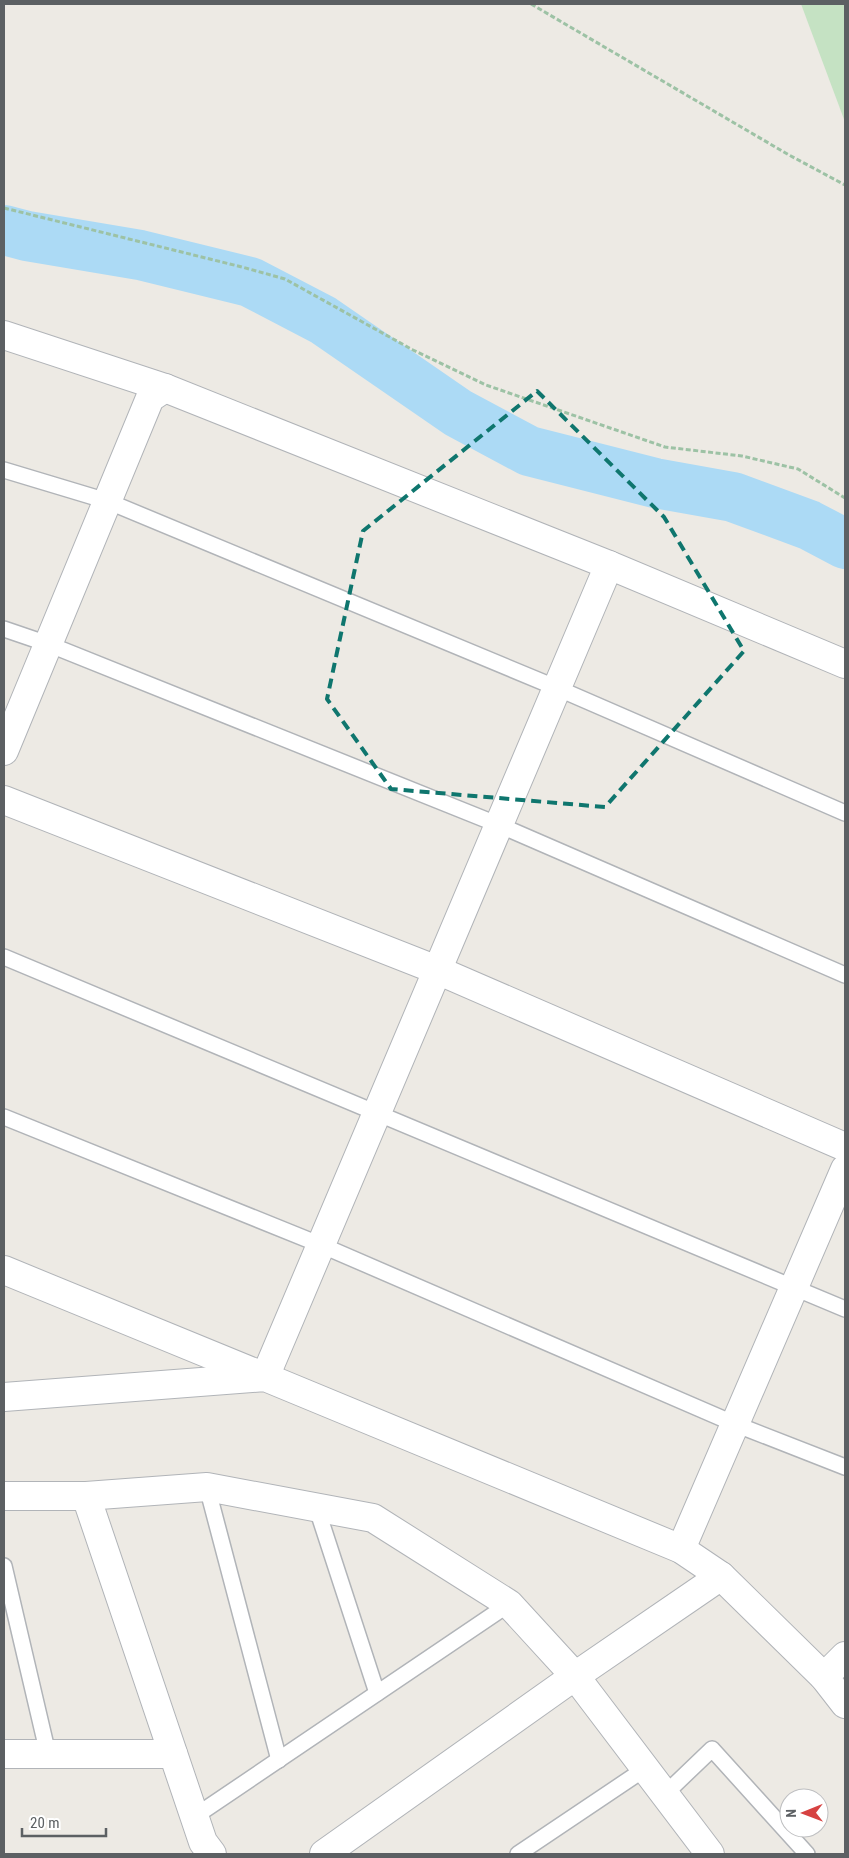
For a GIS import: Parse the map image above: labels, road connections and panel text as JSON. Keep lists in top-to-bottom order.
{
  "scale_bar": "20 m",
  "north": "left"
}
